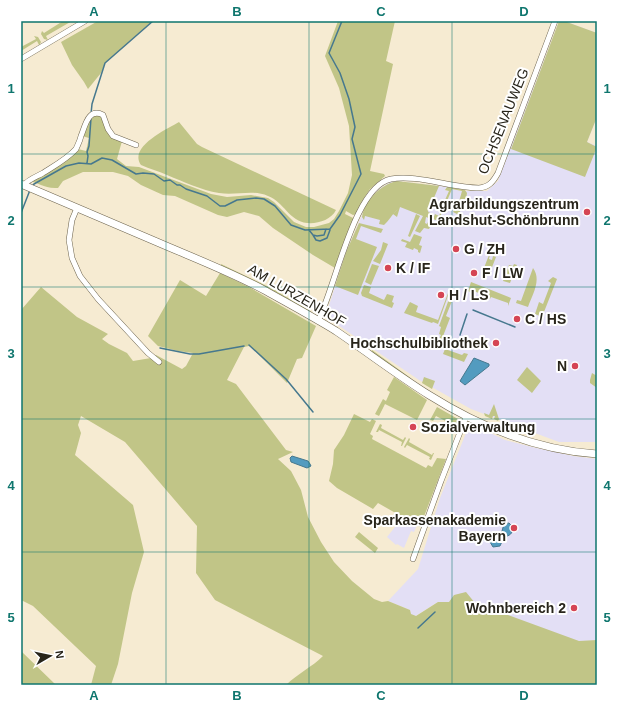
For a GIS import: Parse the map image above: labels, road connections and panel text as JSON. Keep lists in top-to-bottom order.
{
  "streets": {
    "street": ["OCHSENAUWEG", "AM LURZENHOF"]
  },
  "crossings": [
    ["OCHSENAUWEG", "AM LURZENHOF"]
  ],
  "places": [
    "Agrarbildungszentrum Landshut-Schönbrunn",
    "G / ZH",
    "K / IF",
    "F / LW",
    "H / LS",
    "C / HS",
    "Hochschulbibliothek",
    "N",
    "Sozialverwaltung",
    "Sparkassenakademie Bayern",
    "Wohnbereich 2"
  ],
  "north": "right",
  "grid": {
    "columns": [
      "A",
      "B",
      "C",
      "D"
    ],
    "rows": [
      "1",
      "2",
      "3",
      "4",
      "5"
    ]
  }
}
